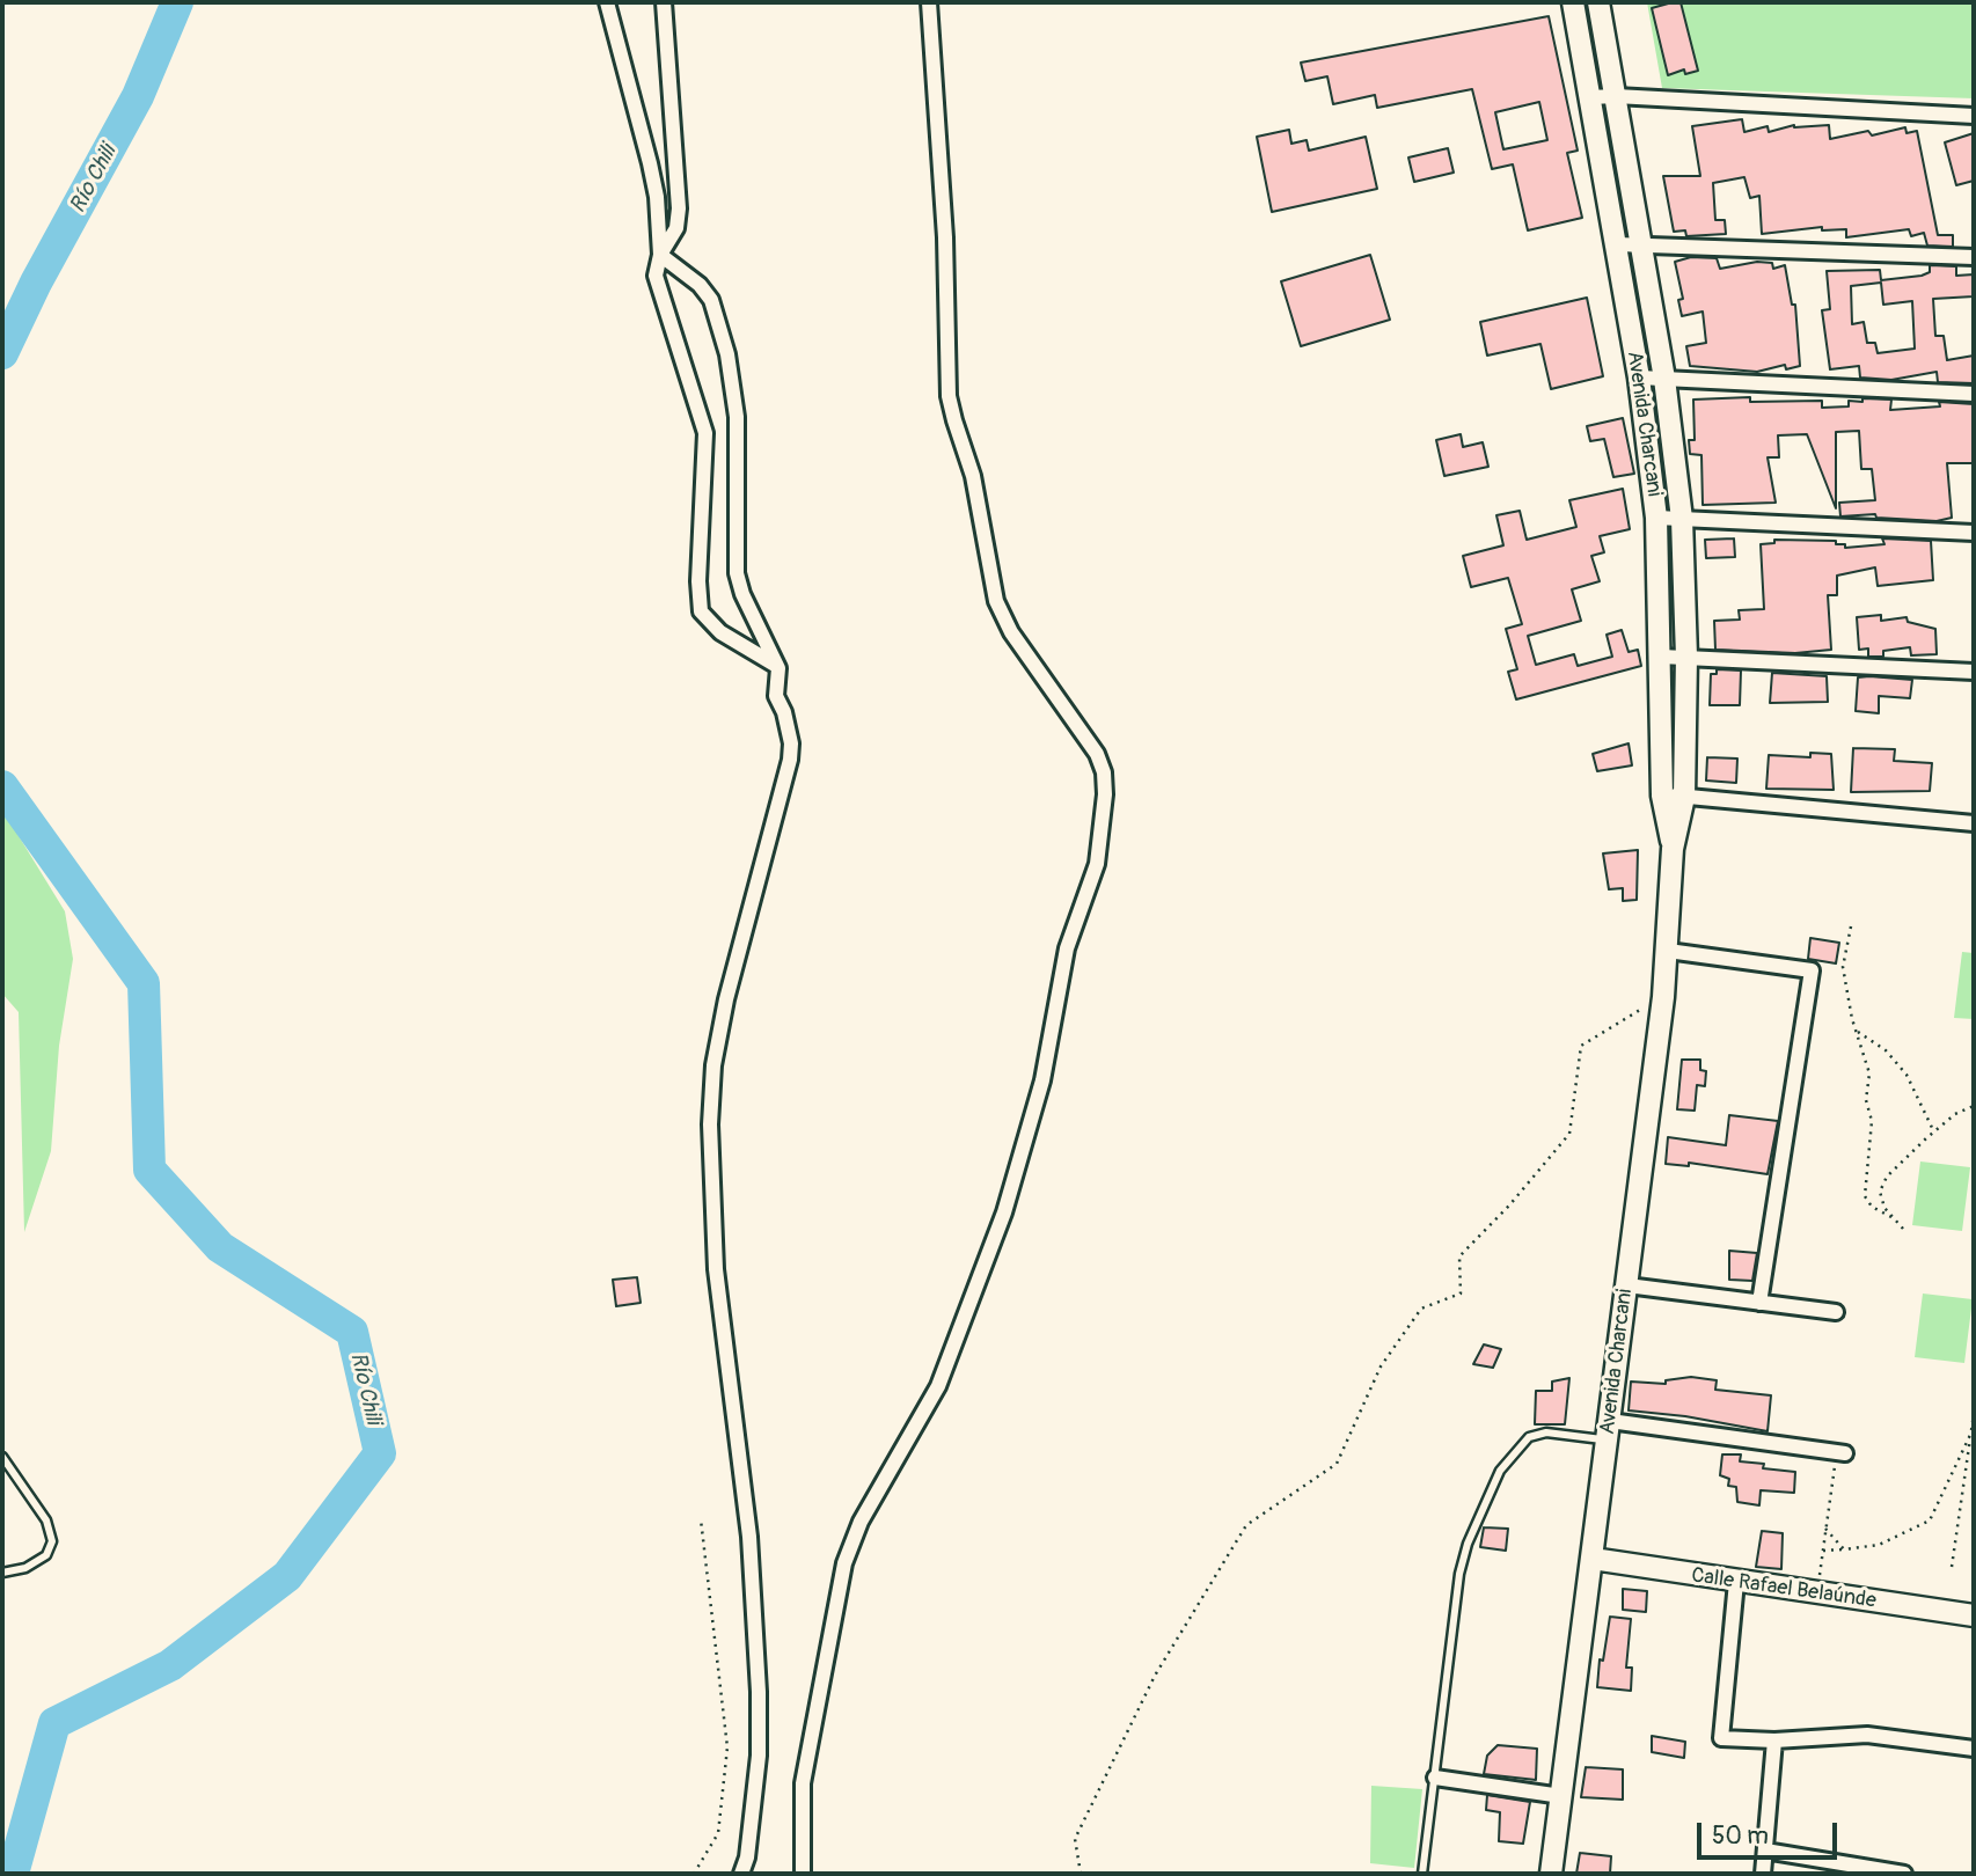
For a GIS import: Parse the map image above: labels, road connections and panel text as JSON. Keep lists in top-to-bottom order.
{
  "streets": {
    "main road": ["Avenida Charcani", "Calle Rafael Belaúnde"]
  },
  "crossings": [
    ["Avenida Charcani", "Calle Rafael Belaúnde"]
  ],
  "water": ["Río Chili"],
  "scale_bar": "50 m"
}
